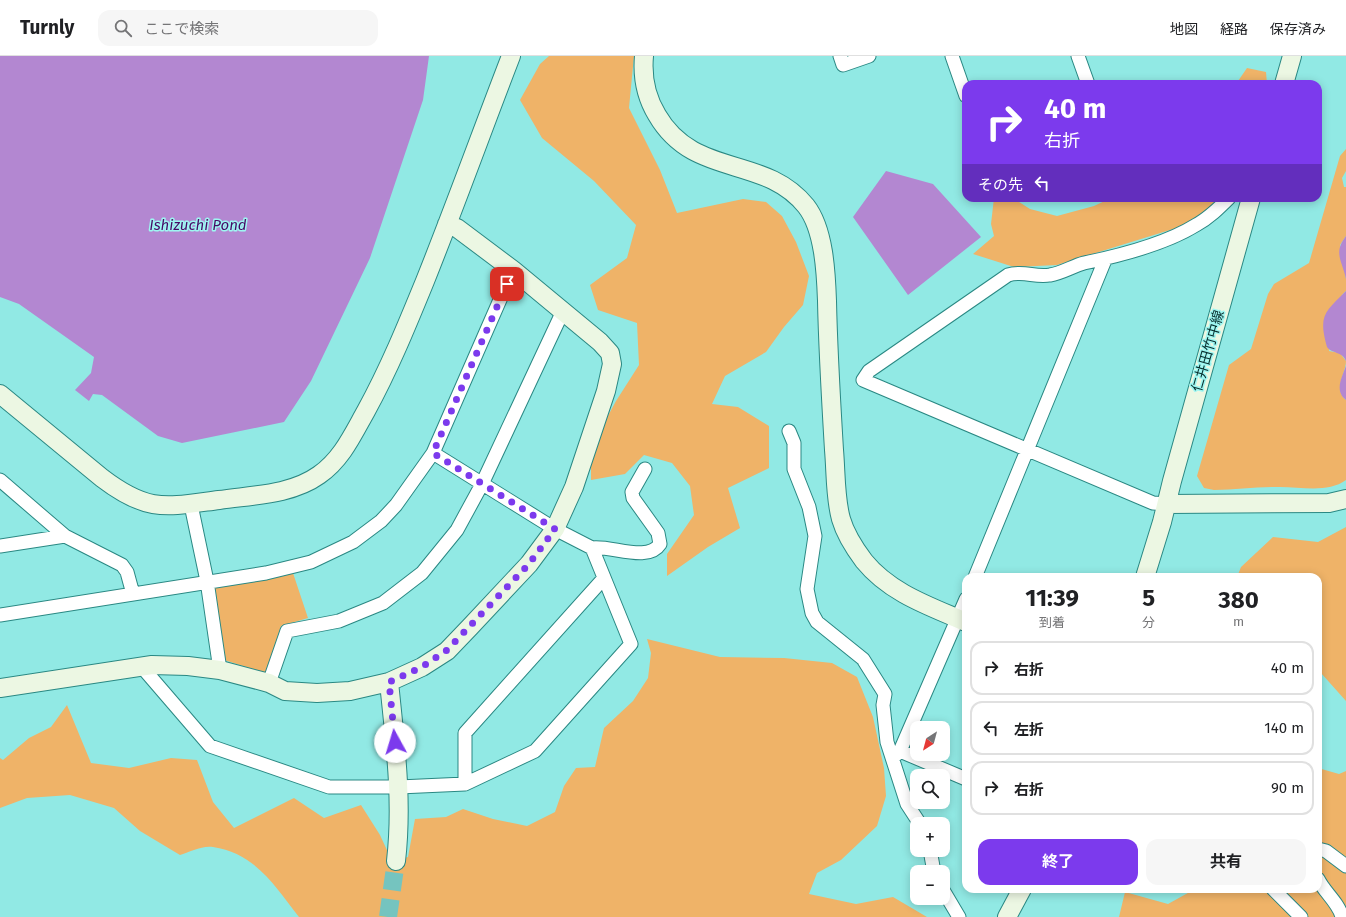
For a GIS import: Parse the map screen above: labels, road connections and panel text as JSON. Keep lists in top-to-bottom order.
{
  "streets": {
    "street": ["仁井田竹中線"]
  },
  "water": ["Ishizuchi Pond"],
  "north": "bottom left",
  "page": {
    "header": "Turnly",
    "search": "ここで検索",
    "nav": ["地図", "経路", "保存済み"],
    "turn": ["40 m", "右折"],
    "then": "その先",
    "eta": [
      "11:39",
      "到着",
      "5",
      "分",
      "380",
      "m"
    ],
    "list": [
      {
        "name": "右折",
        "value": "40 m"
      },
      {
        "name": "左折",
        "value": "140 m"
      },
      {
        "name": "右折",
        "value": "90 m"
      }
    ],
    "map_buttons": ["+", "−"],
    "buttons": ["終了", "共有"]
  }
}
